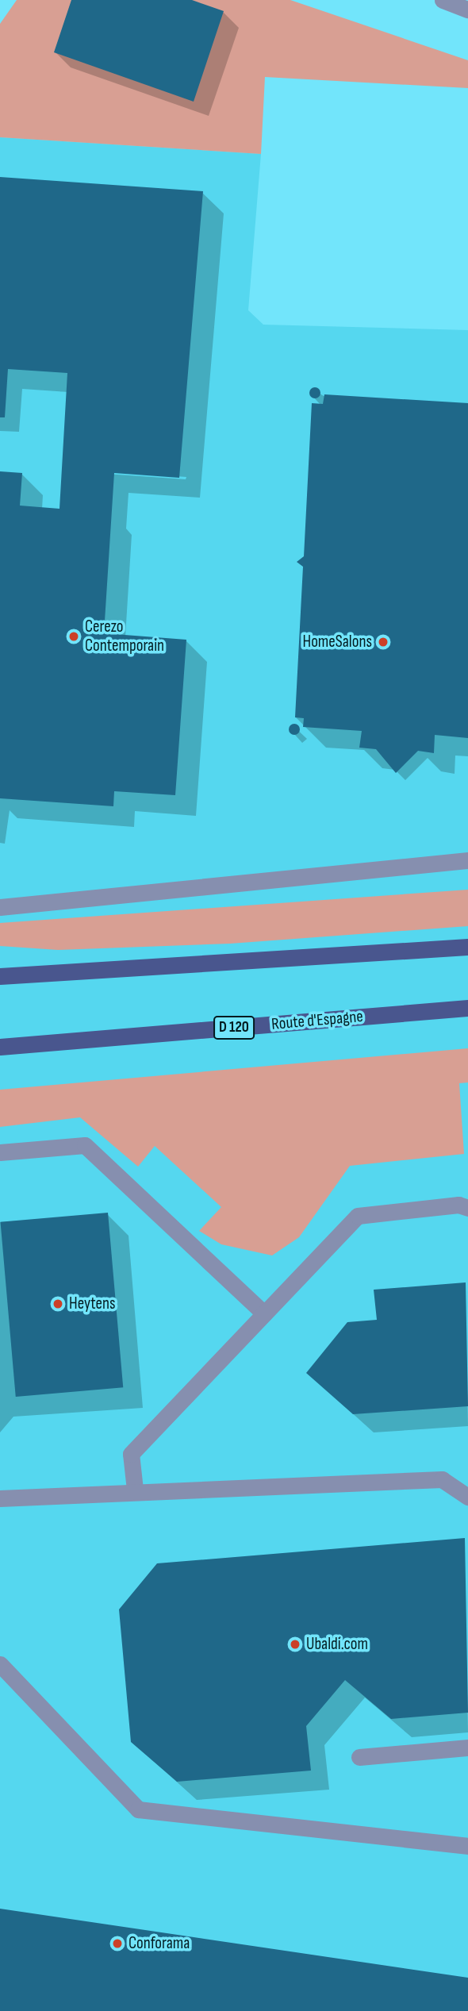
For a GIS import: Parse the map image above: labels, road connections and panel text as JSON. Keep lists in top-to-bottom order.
{
  "streets": {
    "main road": ["Route d'Espagne", "D 120"]
  },
  "places": [
    "Cerezo Contemporain",
    "HomeSalons",
    "Heytens",
    "Ubaldi.com",
    "Conforama"
  ]
}
